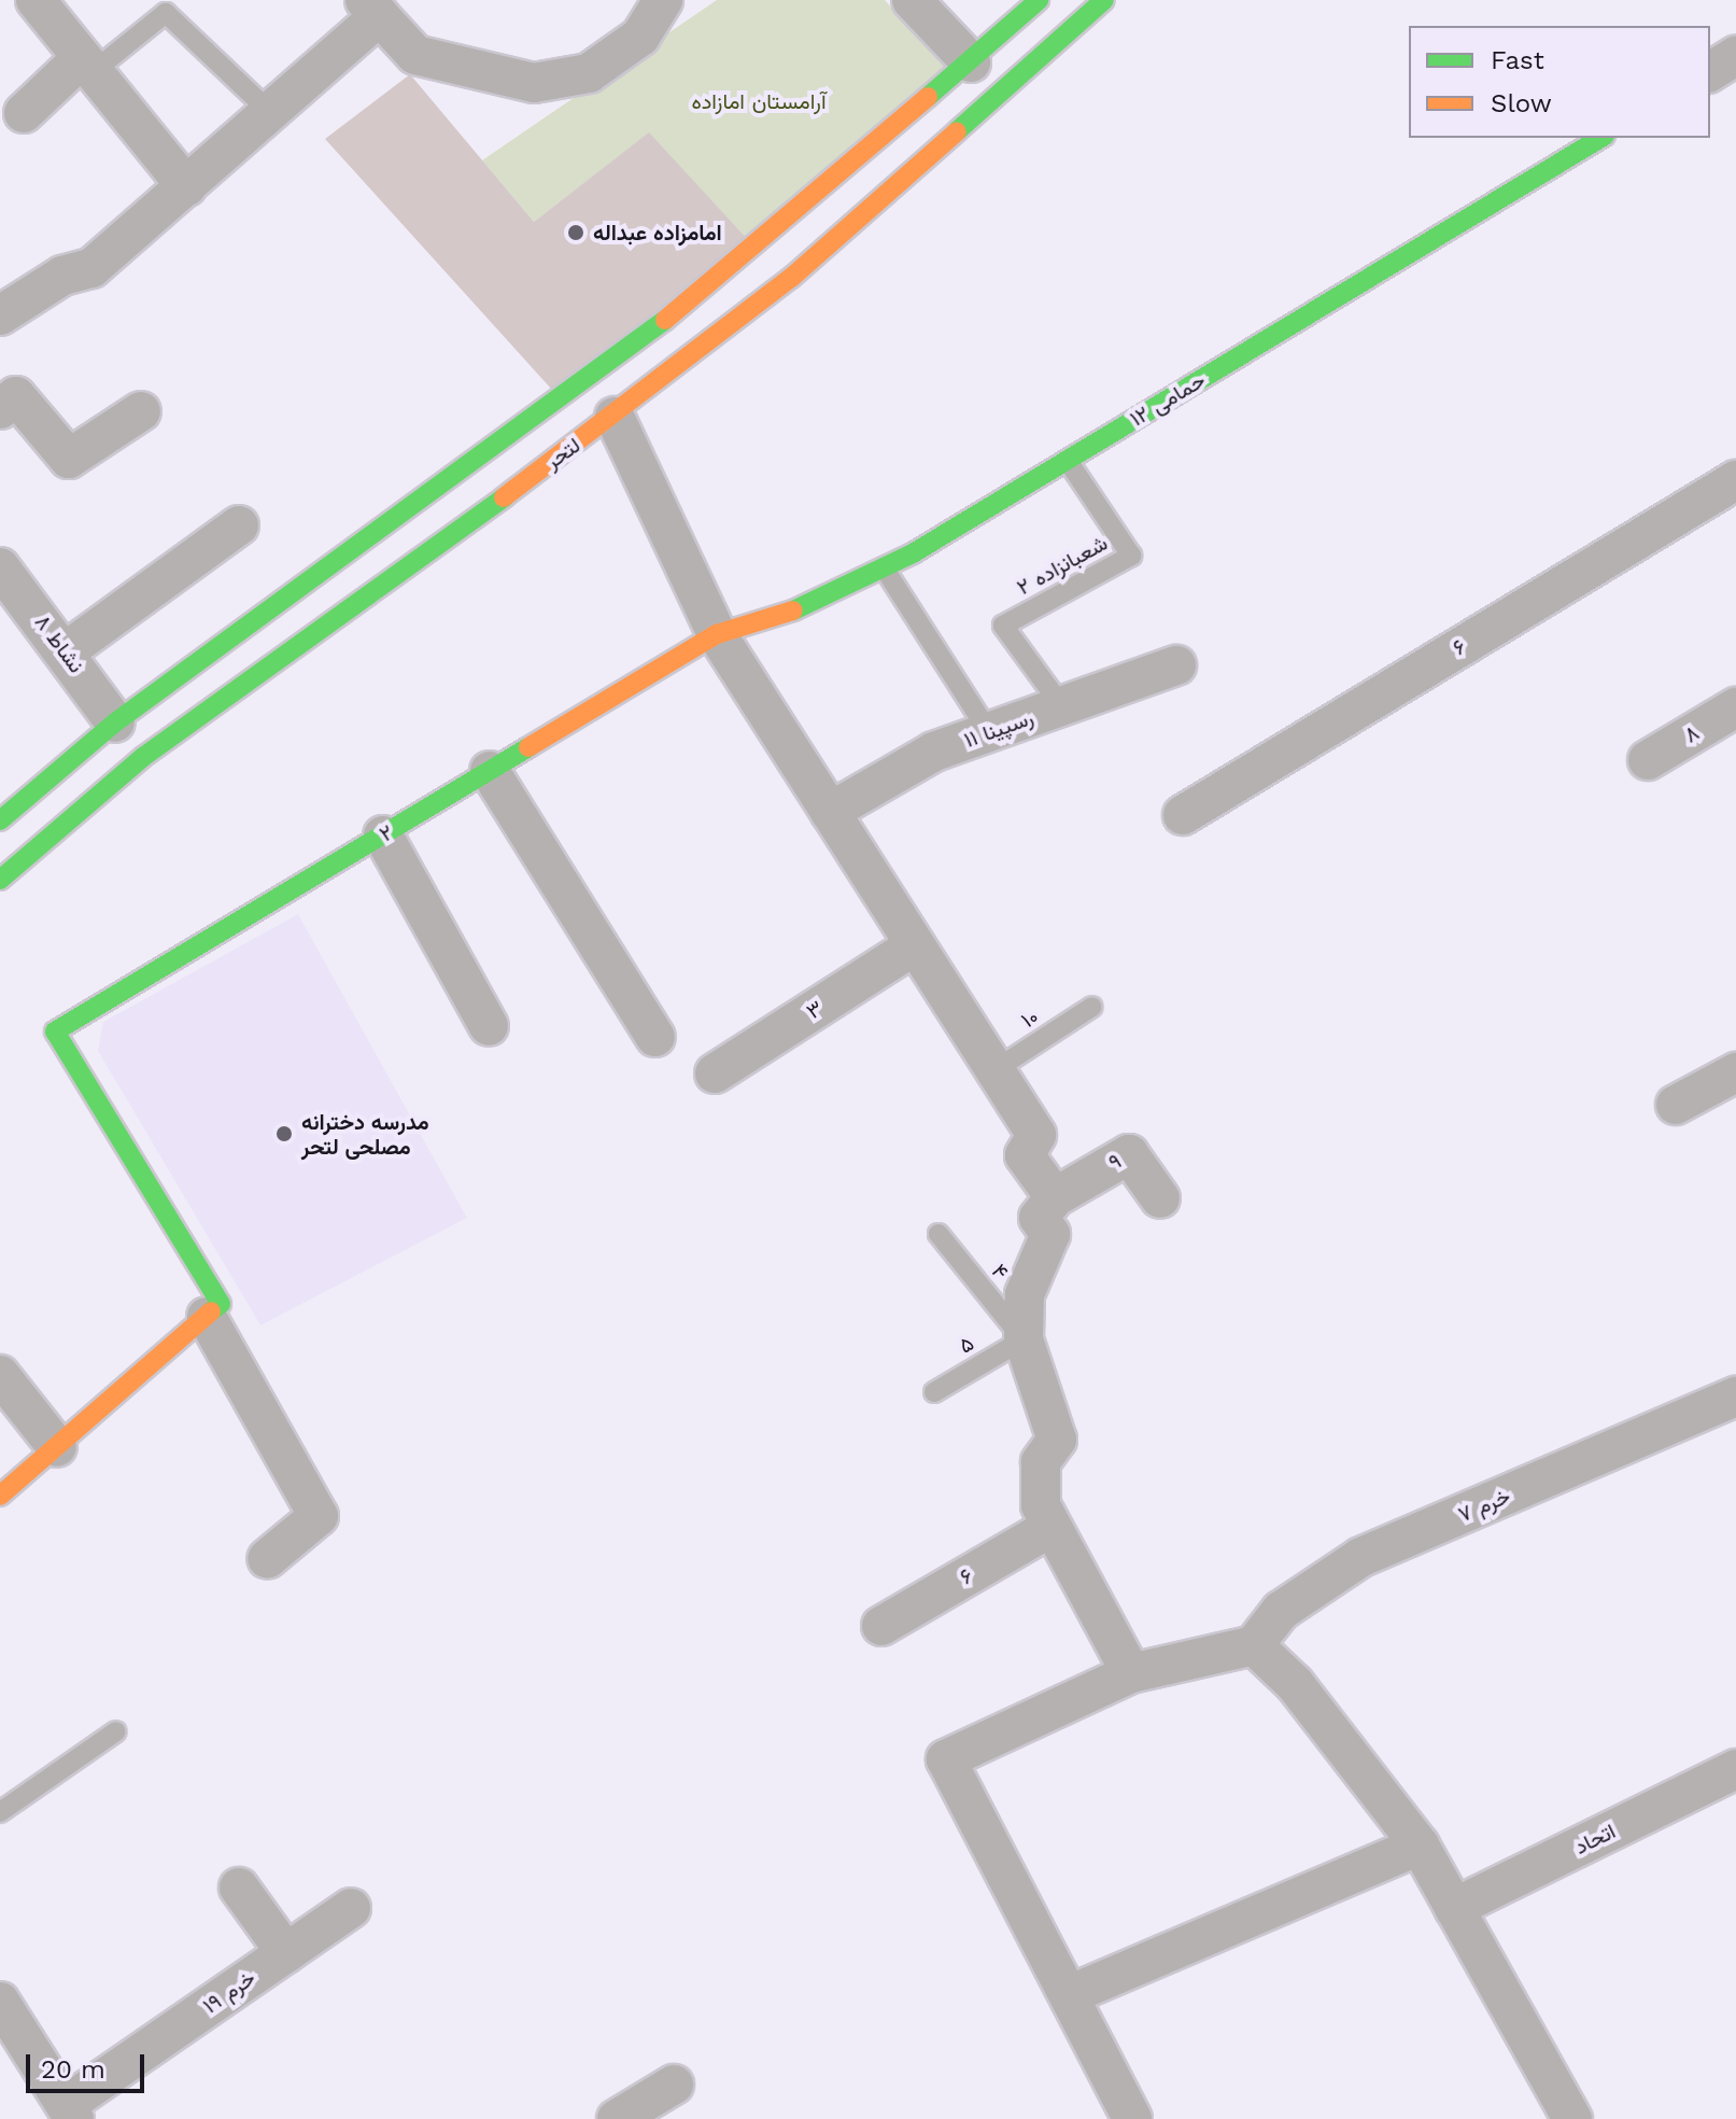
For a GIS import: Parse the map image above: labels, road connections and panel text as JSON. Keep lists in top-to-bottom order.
{
  "streets": {
    "street": [
      "حمامی ۱۲",
      "لتحر",
      "نشاط ۸",
      "۶",
      "رسپینا ۱۱",
      "۸",
      "۲",
      "۳",
      "۹",
      "خرم ۷",
      "اتحاد",
      "خرم ۱۹"
    ],
    "lane": [
      "شعبانزاده ۲",
      "۱۰",
      "۴",
      "۵"
    ]
  },
  "crossings": [
    ["حمامی ۱۲", "شعبانزاده ۲"],
    ["حمامی ۱۲", "۲"],
    ["لتحر", "نشاط ۸"],
    ["شعبانزاده ۲", "رسپینا ۱۱"],
    ["۴", "۵"]
  ],
  "parks": ["آرامستان امازاده"],
  "places": ["امامزاده عبداله", "مدرسه دخترانه مصلحی لتحر"],
  "legend": ["Fast", "Slow"],
  "scale_bar": "20 m"
}
